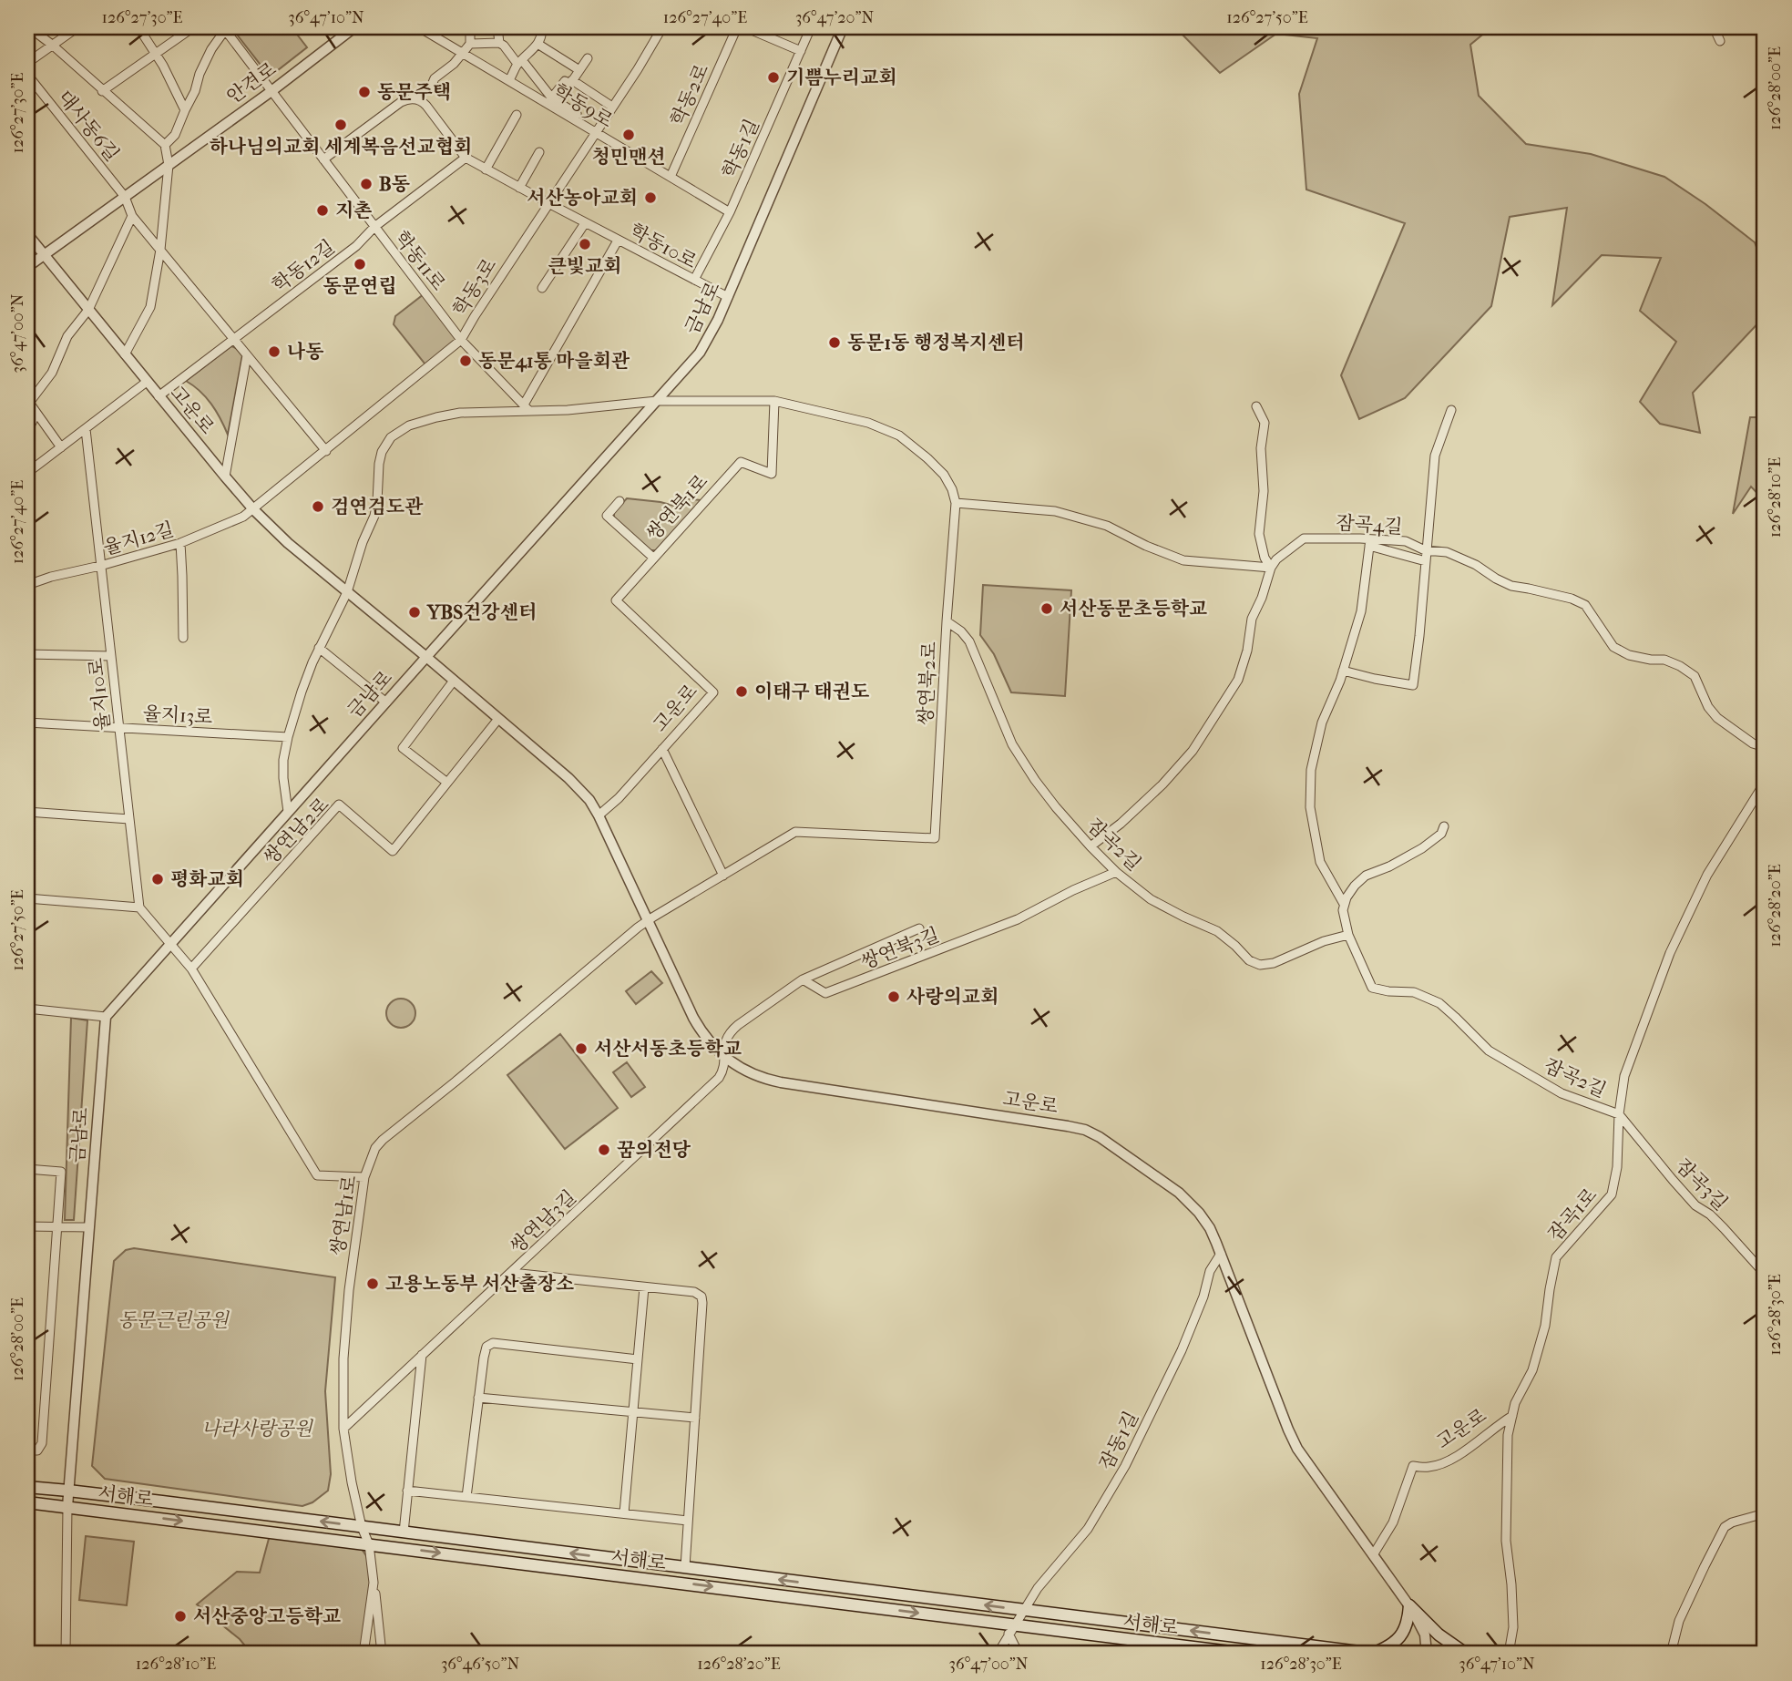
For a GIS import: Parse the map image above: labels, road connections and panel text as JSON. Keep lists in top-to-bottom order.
{
  "streets": {
    "main road": ["서해로"],
    "street": [
      "안견로",
      "학동2로",
      "학동9로",
      "대사동6길",
      "학동1길",
      "학동10로",
      "학동11로",
      "학동12길",
      "학동3로",
      "금남로",
      "고운로",
      "쌍연북1로",
      "잠곡4길",
      "율지12길",
      "쌍연북2로",
      "율지10로",
      "율지13로",
      "쌍연남2로",
      "잠곡2길",
      "쌍연북3길",
      "잠곡3길",
      "잠곡1로",
      "쌍연남1로",
      "쌍연남3길",
      "잠동1길"
    ]
  },
  "crossings": [
    ["안견로", "대사동6길"],
    ["안견로", "학동11로"],
    ["안견로", "고운로"],
    ["학동2로", "학동9로"],
    ["학동9로", "학동1길"],
    ["학동9로", "학동3로"],
    ["대사동6길", "학동12길"],
    ["대사동6길", "학동3로"],
    ["학동1길", "학동10로"],
    ["학동10로", "학동12길"],
    ["학동10로", "학동3로"],
    ["학동10로", "금남로"],
    ["학동11로", "학동12길"],
    ["학동11로", "학동3로"],
    ["학동12길", "고운로"],
    ["학동3로", "고운로"],
    ["학동3로", "율지12길"],
    ["금남로", "고운로"],
    ["금남로", "쌍연북2로"],
    ["금남로", "서해로"],
    ["고운로", "쌍연북1로"],
    ["고운로", "율지12길"],
    ["고운로", "쌍연남2로"],
    ["고운로", "잠곡1로"],
    ["고운로", "쌍연남1로"],
    ["고운로", "쌍연남3길"],
    ["고운로", "잠동1길"],
    ["쌍연북1로", "쌍연북2로"],
    ["율지12길", "율지10로"],
    ["쌍연북2로", "잠곡2길"],
    ["쌍연북2로", "쌍연남1로"],
    ["율지10로", "율지13로"],
    ["잠곡2길", "쌍연북3길"],
    ["잠곡2길", "잠곡3길"],
    ["잠곡2길", "잠곡1로"],
    ["잠곡3길", "잠곡1로"],
    ["쌍연남1로", "쌍연남3길"],
    ["쌍연남1로", "서해로"],
    ["쌍연남3길", "서해로"],
    ["잠동1길", "서해로"]
  ],
  "parks": ["동문근린공원", "나라사랑공원"],
  "places": [
    "기쁨누리교회",
    "동문주택",
    "하나님의교회 세계복음선교협회",
    "청민맨션",
    "B동",
    "서산농아교회",
    "지촌",
    "큰빛교회",
    "동문연립",
    "동문1동 행정복지센터",
    "나동",
    "동문41통 마을회관",
    "검연검도관",
    "서산동문초등학교",
    "YBS건강센터",
    "이태구 태권도",
    "평화교회",
    "사랑의교회",
    "서산서동초등학교",
    "꿈의전당",
    "고용노동부 서산출장소",
    "서산중앙고등학교"
  ],
  "coordinates": [
    "126°27'30\"E",
    "36°47'10\"N",
    "126°27'40\"E",
    "36°47'20\"N",
    "126°27'50\"E",
    "126°28'00\"E",
    "36°47'00\"N",
    "126°28'10\"E",
    "126°28'20\"E",
    "126°28'30\"E",
    "36°46'50\"N"
  ]
}
